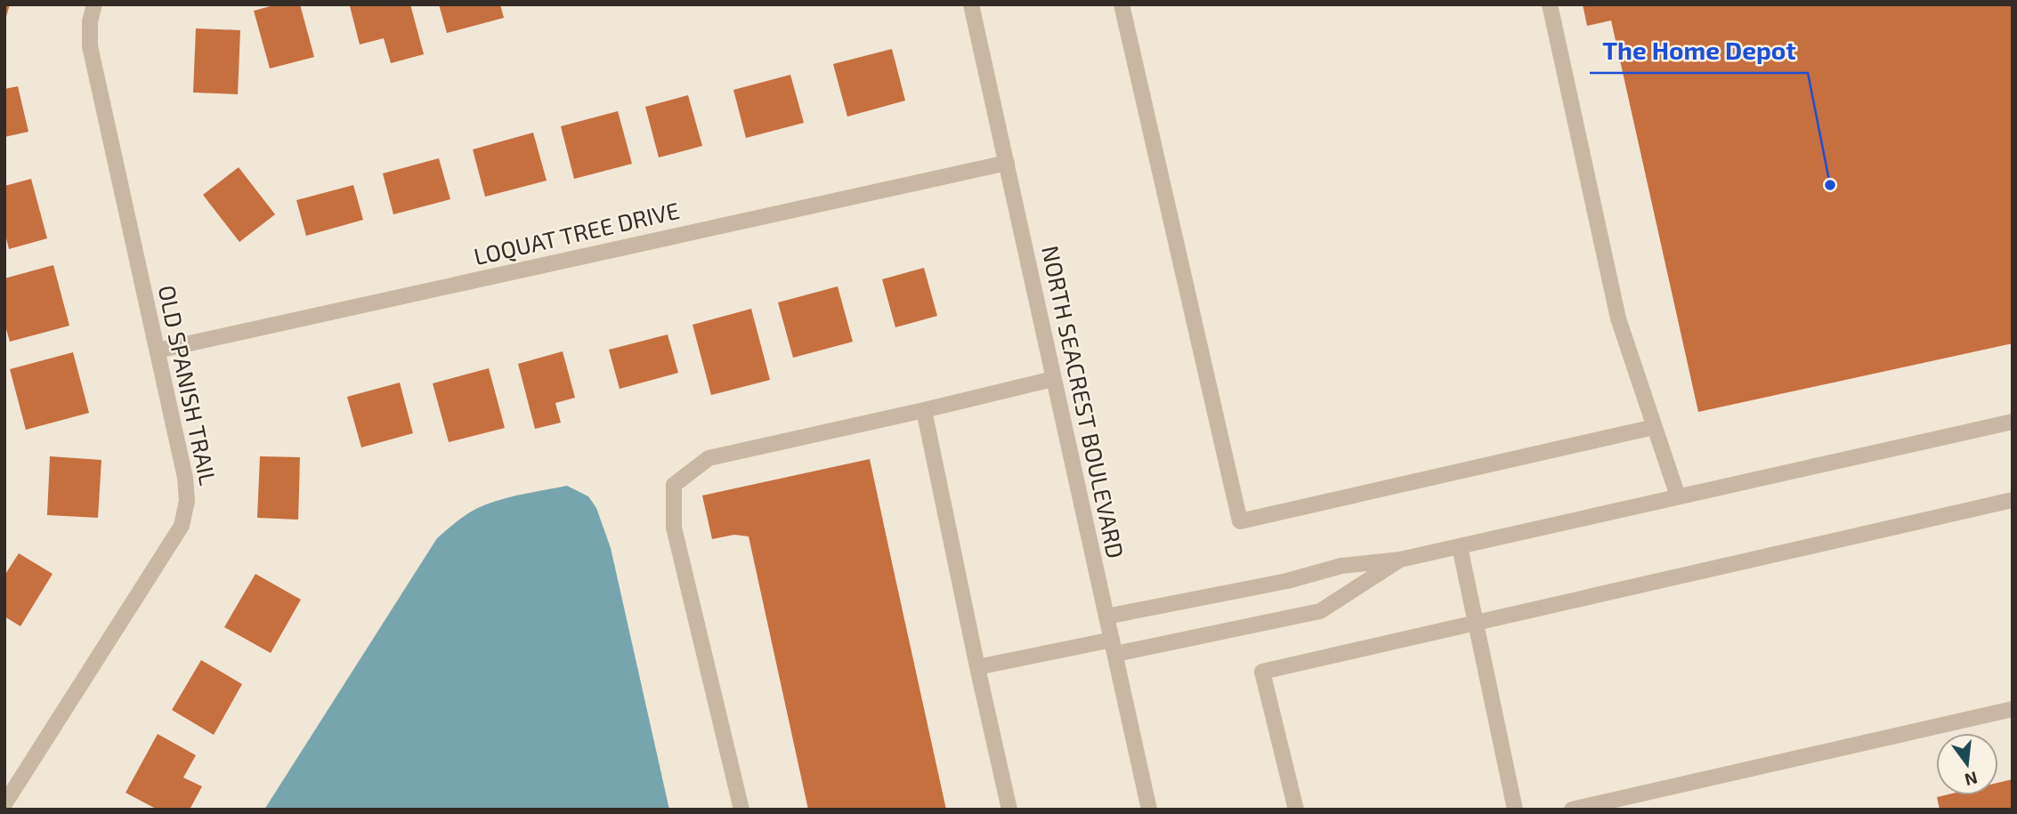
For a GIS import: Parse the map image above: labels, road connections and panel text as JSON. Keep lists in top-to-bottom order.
{
  "streets": {
    "street": ["LOQUAT TREE DRIVE", "OLD SPANISH TRAIL", "NORTH SEACREST BOULEVARD"]
  },
  "crossings": [
    ["LOQUAT TREE DRIVE", "OLD SPANISH TRAIL"],
    ["LOQUAT TREE DRIVE", "NORTH SEACREST BOULEVARD"]
  ],
  "places": ["The Home Depot"],
  "north": "bottom"
}
